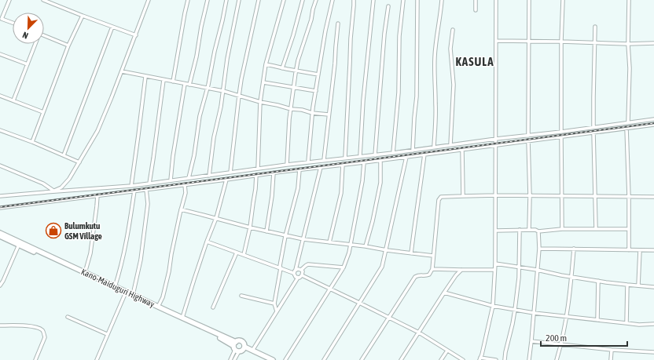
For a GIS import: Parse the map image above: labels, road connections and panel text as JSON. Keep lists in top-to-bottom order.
{
  "streets": {
    "highway": ["Kano-Maiduguri Highway"]
  },
  "districts": ["KASULA"],
  "places": {
    "shop": ["Bulumkutu GSM Village"]
  },
  "scale_bar": "200 m",
  "north": "bottom left"
}
